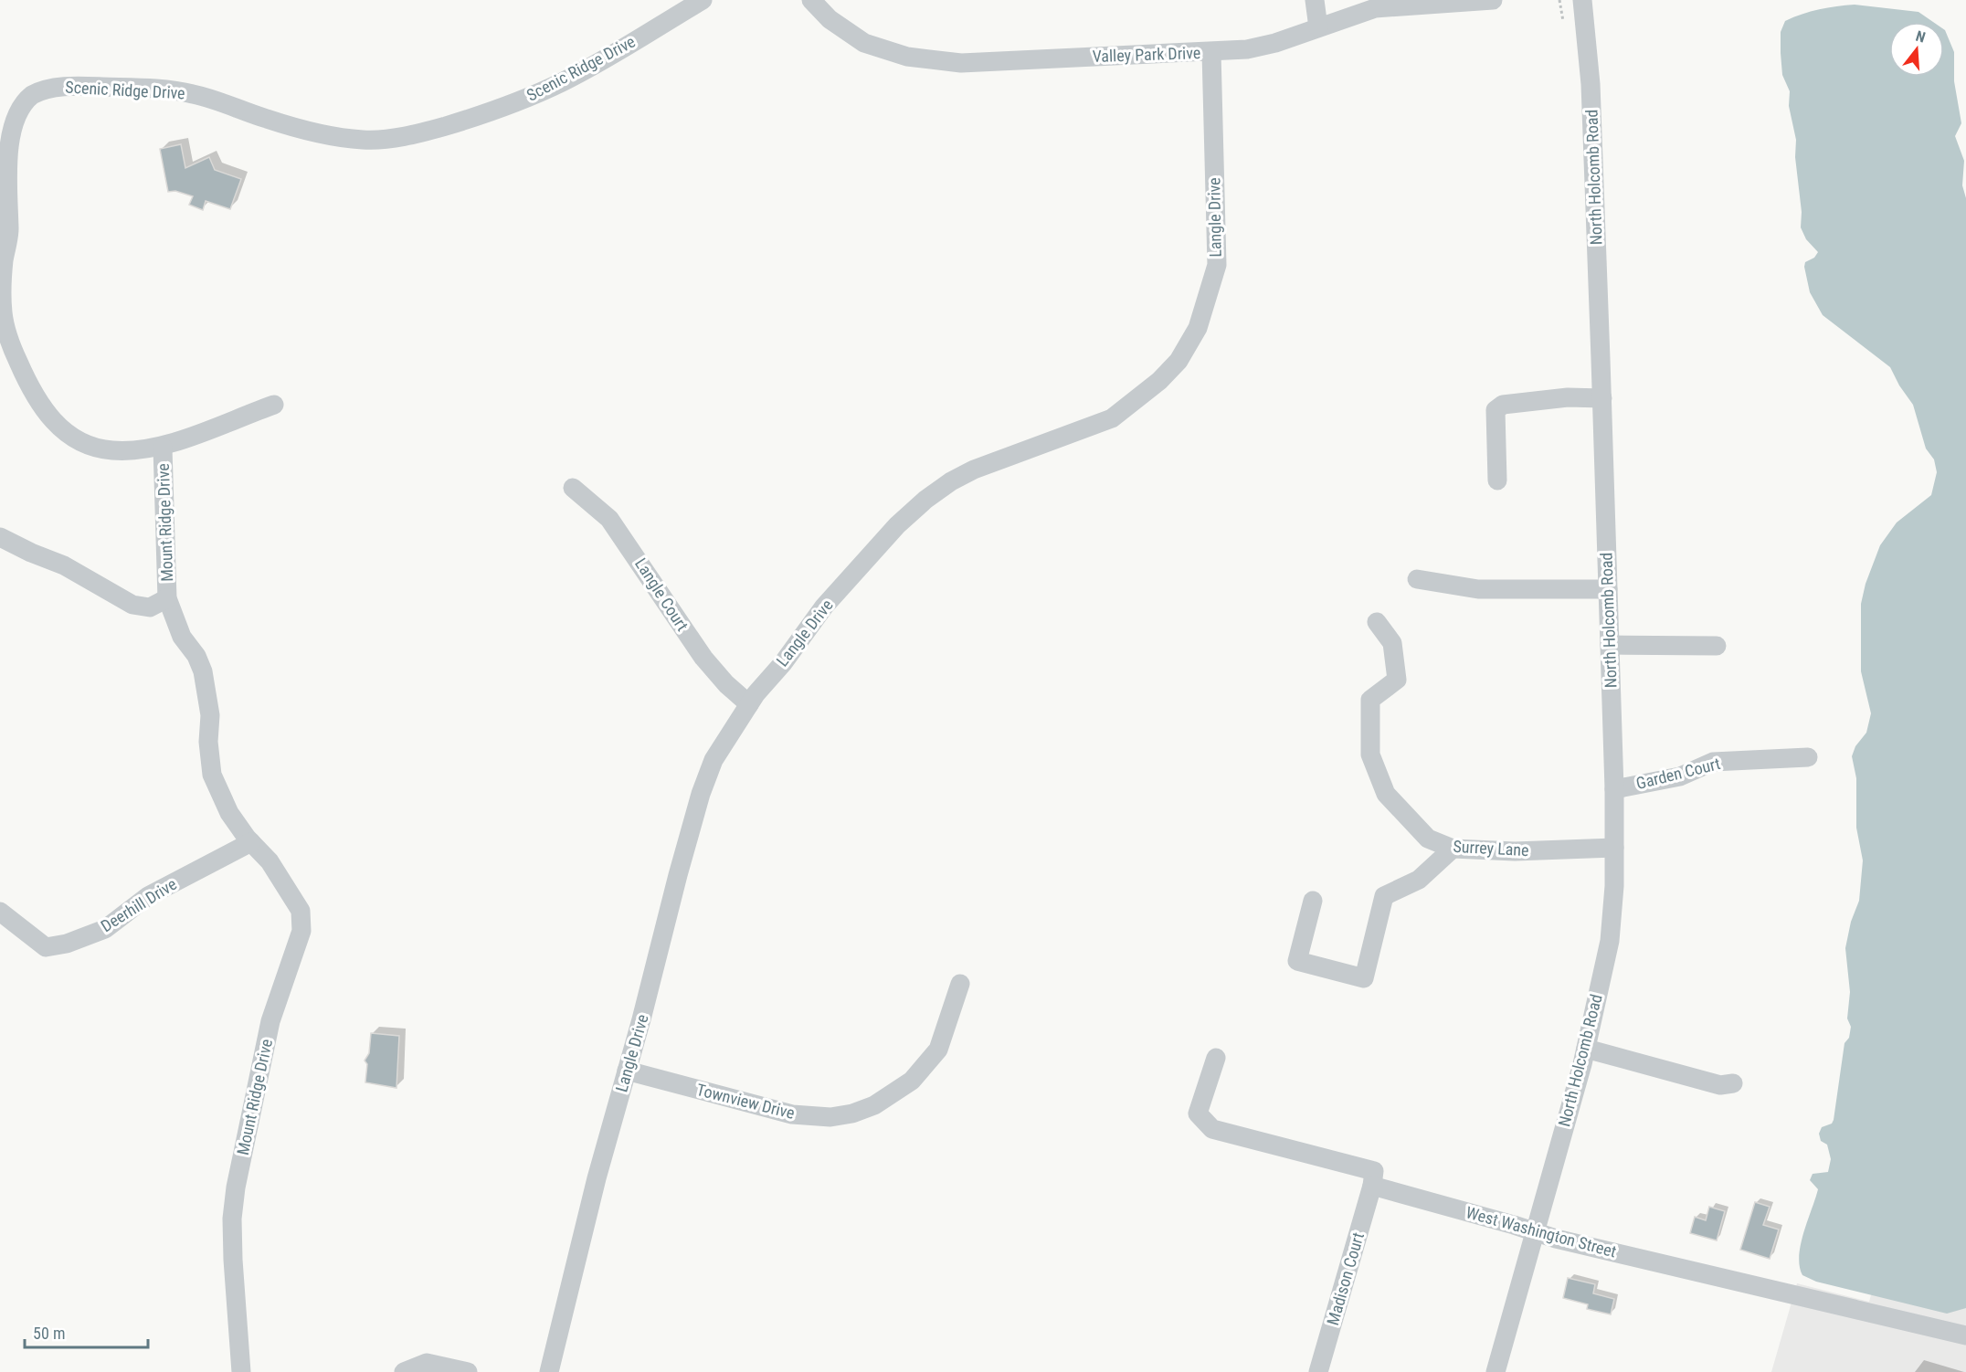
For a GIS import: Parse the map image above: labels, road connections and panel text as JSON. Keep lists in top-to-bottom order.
{
  "streets": {
    "street": [
      "Valley Park Drive",
      "Scenic Ridge Drive",
      "North Holcomb Road",
      "Langle Drive",
      "Mount Ridge Drive",
      "Langle Court",
      "Garden Court",
      "Surrey Lane",
      "Deerhill Drive",
      "Townview Drive",
      "West Washington Street",
      "Madison Court"
    ]
  },
  "crossings": [
    ["Valley Park Drive", "Langle Drive"],
    ["Scenic Ridge Drive", "Mount Ridge Drive"],
    ["North Holcomb Road", "Garden Court"],
    ["North Holcomb Road", "Surrey Lane"],
    ["North Holcomb Road", "West Washington Street"],
    ["Langle Drive", "Langle Court"],
    ["Langle Drive", "Townview Drive"],
    ["Mount Ridge Drive", "Deerhill Drive"],
    ["West Washington Street", "Madison Court"]
  ],
  "scale_bar": "50 m",
  "north": "top"
}
